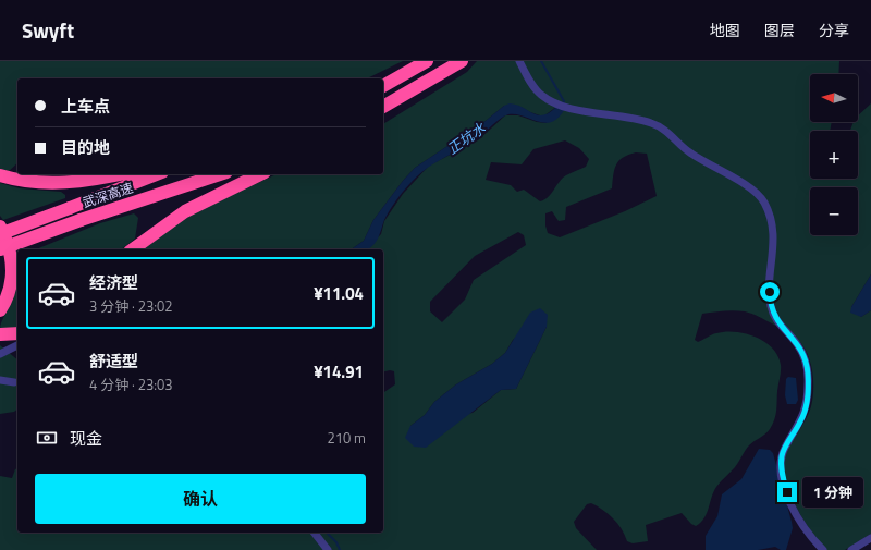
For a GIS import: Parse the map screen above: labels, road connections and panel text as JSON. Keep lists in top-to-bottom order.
{
  "streets": {
    "highway": ["武深高速"]
  },
  "water": ["正坑水"],
  "north": "left",
  "page": {
    "header": "Swyft",
    "nav": ["地图", "图层", "分享"],
    "map_buttons": ["+", "−"],
    "banner": ["上车点", "目的地"],
    "list": [
      {
        "name": "经济型",
        "note": "3 分钟 · 23:02",
        "value": "¥11.04"
      },
      {
        "name": "舒适型",
        "note": "4 分钟 · 23:03",
        "value": "¥14.91"
      }
    ],
    "pay": ["现金", "210 m"],
    "buttons": "确认",
    "bubble": "1 分钟"
  }
}
